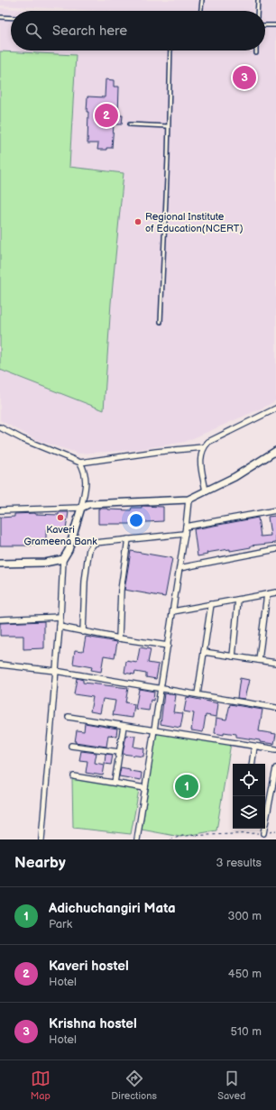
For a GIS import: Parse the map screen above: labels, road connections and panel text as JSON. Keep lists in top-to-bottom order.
{
  "places": ["Regional Institute of Education(NCERT)", "Kaveri Grameena Bank"],
  "page": {
    "search": "Search here",
    "pins": ["3", "2", "1"],
    "heading": ["Nearby", "3 results"],
    "list": [
      {
        "mark": "1",
        "name": "Adichuchangiri Mata",
        "note": "Park",
        "value": "300 m"
      },
      {
        "mark": "2",
        "name": "Kaveri hostel",
        "note": "Hotel",
        "value": "450 m"
      },
      {
        "mark": "3",
        "name": "Krishna hostel",
        "note": "Hotel",
        "value": "510 m"
      }
    ],
    "nav": ["Map", "Directions", "Saved"]
  }
}
